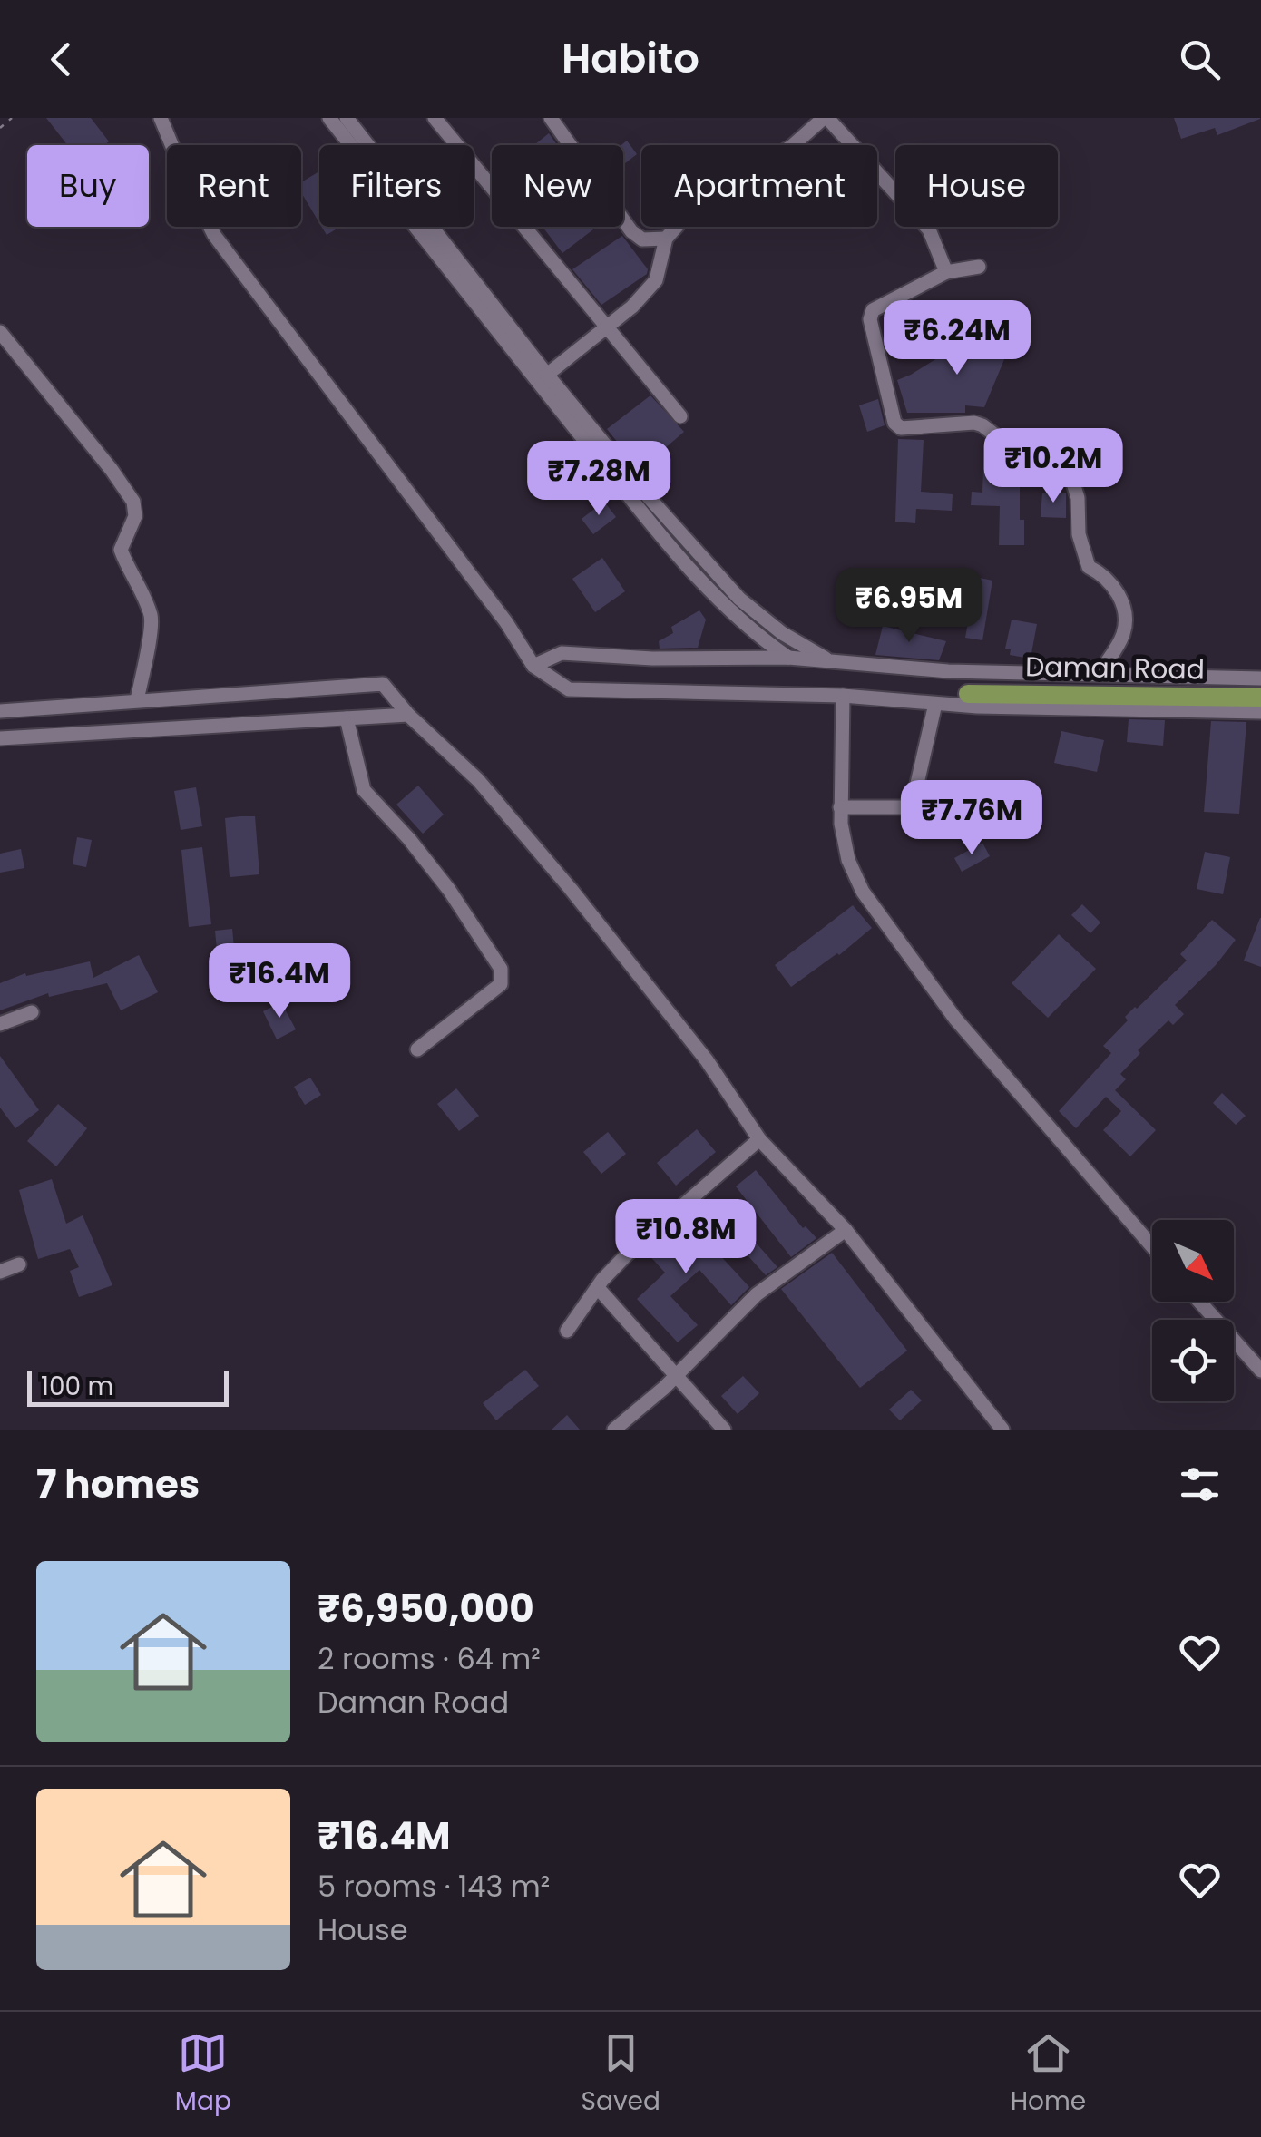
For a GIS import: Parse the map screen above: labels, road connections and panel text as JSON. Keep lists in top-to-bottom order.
{
  "streets": {
    "main road": ["Daman Road"]
  },
  "scale_bar": "100 m",
  "north": "bottom right",
  "page": {
    "header": "Habito",
    "chip": [
      "Buy",
      "Rent",
      "Filters",
      "New",
      "Apartment",
      "House"
    ],
    "price": [
      "₹6.24M",
      "₹10.2M",
      "₹7.28M",
      "₹6.95M",
      "₹7.76M",
      "₹16.4M",
      "₹10.8M"
    ],
    "scale": "100 m",
    "heading": "7 homes",
    "list": [
      {
        "name": "₹6,950,000",
        "note": "2 rooms · 64 m² · Daman Road"
      },
      {
        "name": "₹16.4M",
        "note": "5 rooms · 143 m² · House"
      }
    ],
    "tabs": ["Map", "Saved", "Home"]
  }
}
